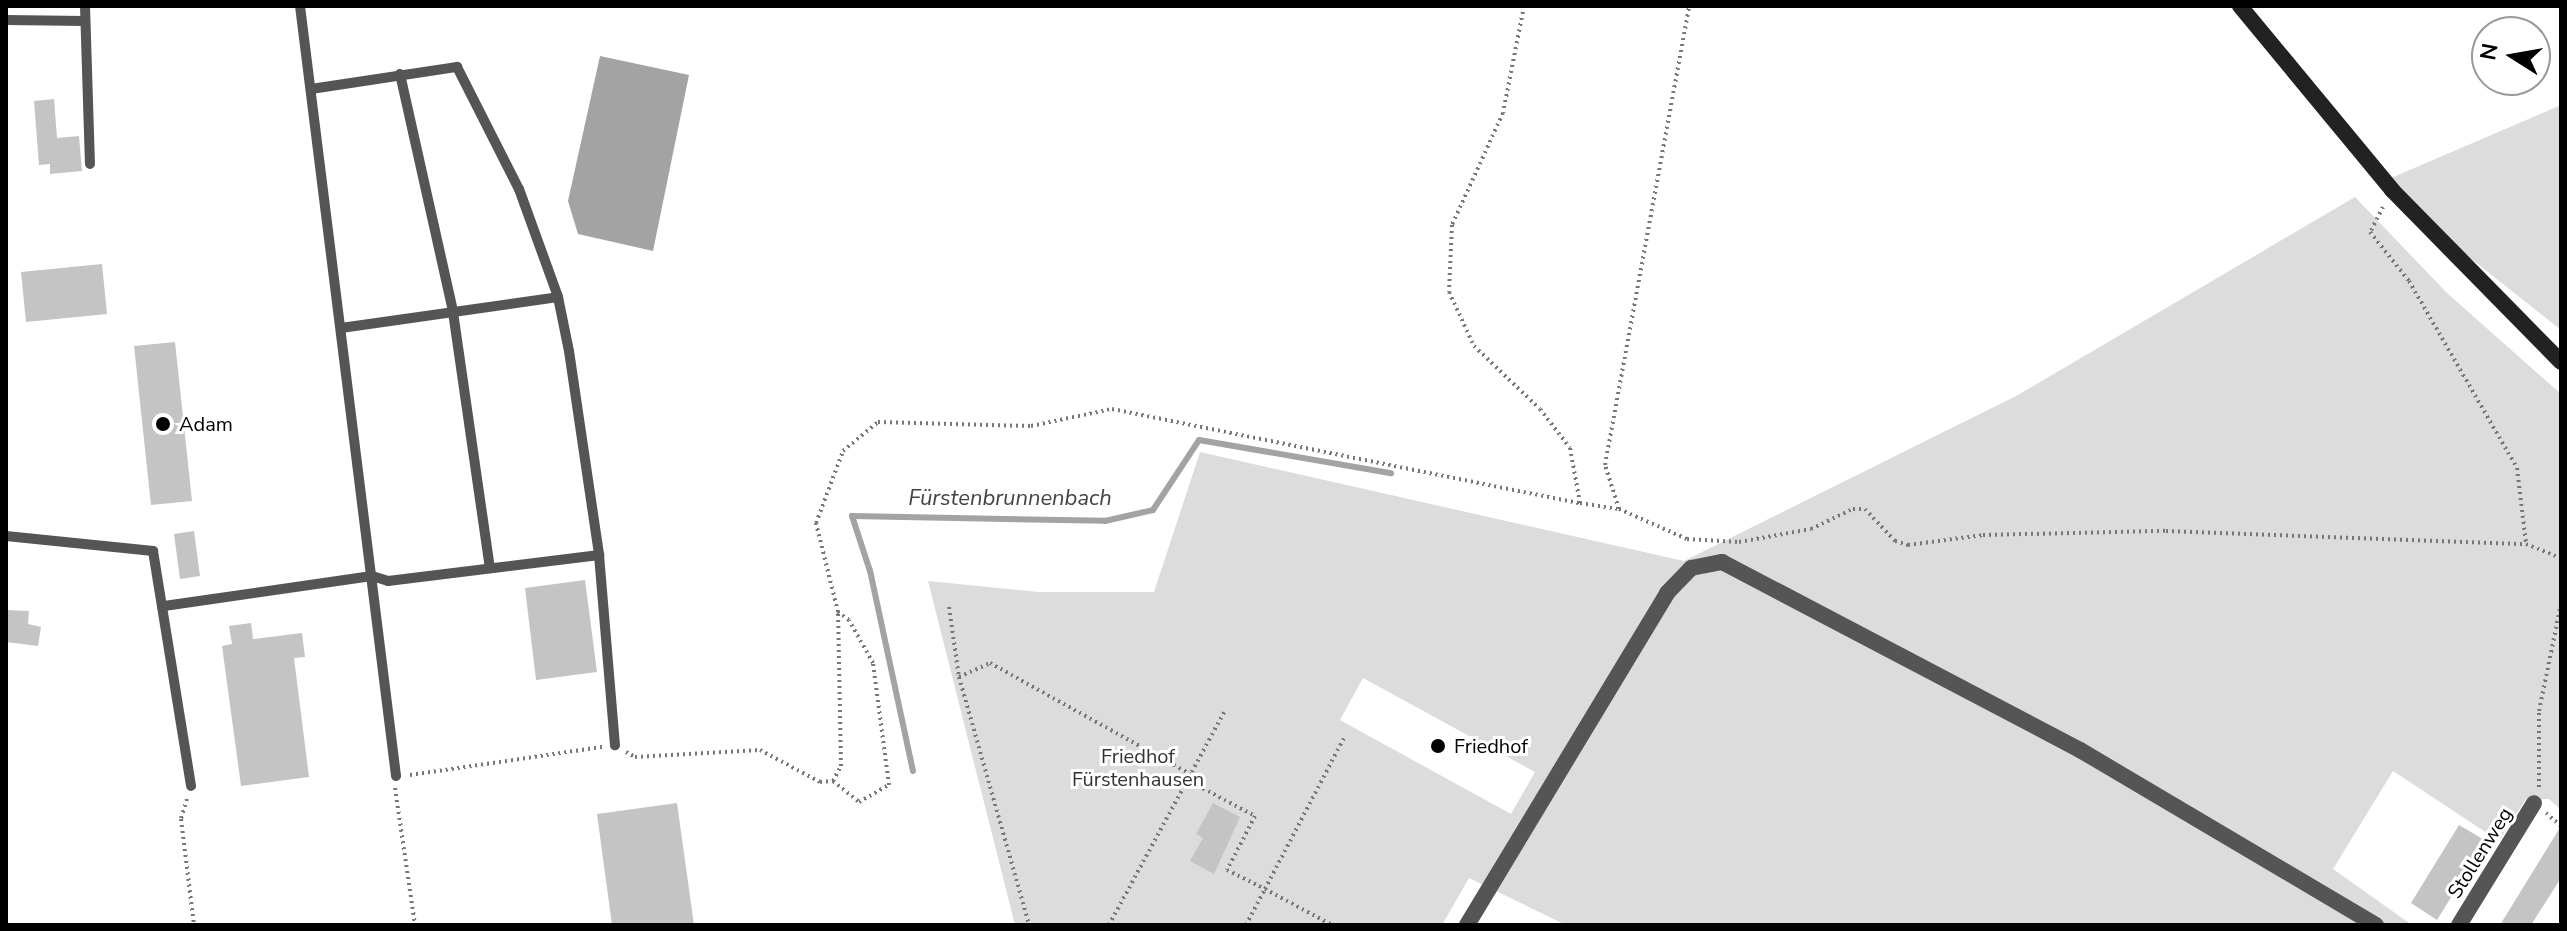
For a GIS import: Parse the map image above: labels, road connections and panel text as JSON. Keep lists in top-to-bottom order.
{
  "streets": {
    "street": ["Stollenweg"]
  },
  "water": ["Fürstenbrunnenbach"],
  "parks": ["Friedhof Fürstenhausen"],
  "places": ["Adam", "Friedhof"],
  "north": "left"
}
